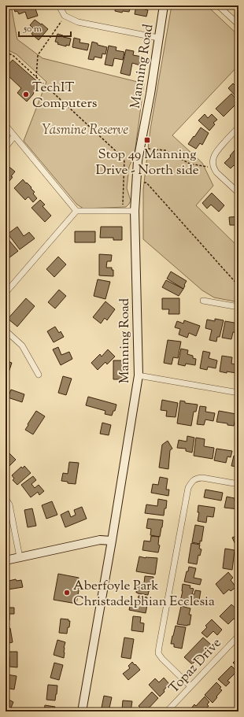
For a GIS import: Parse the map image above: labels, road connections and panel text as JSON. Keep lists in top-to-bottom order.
{
  "streets": {
    "street": ["Manning Road", "Topaz Drive"]
  },
  "parks": ["Yasmine Reserve"],
  "places": {
    "other": ["TechIT Computers", "Aberfoyle Park Christadelphian Ecclesia"],
    "transit": ["Stop 49 Manning Drive - North side"]
  },
  "scale_bar": "50 m"
}
